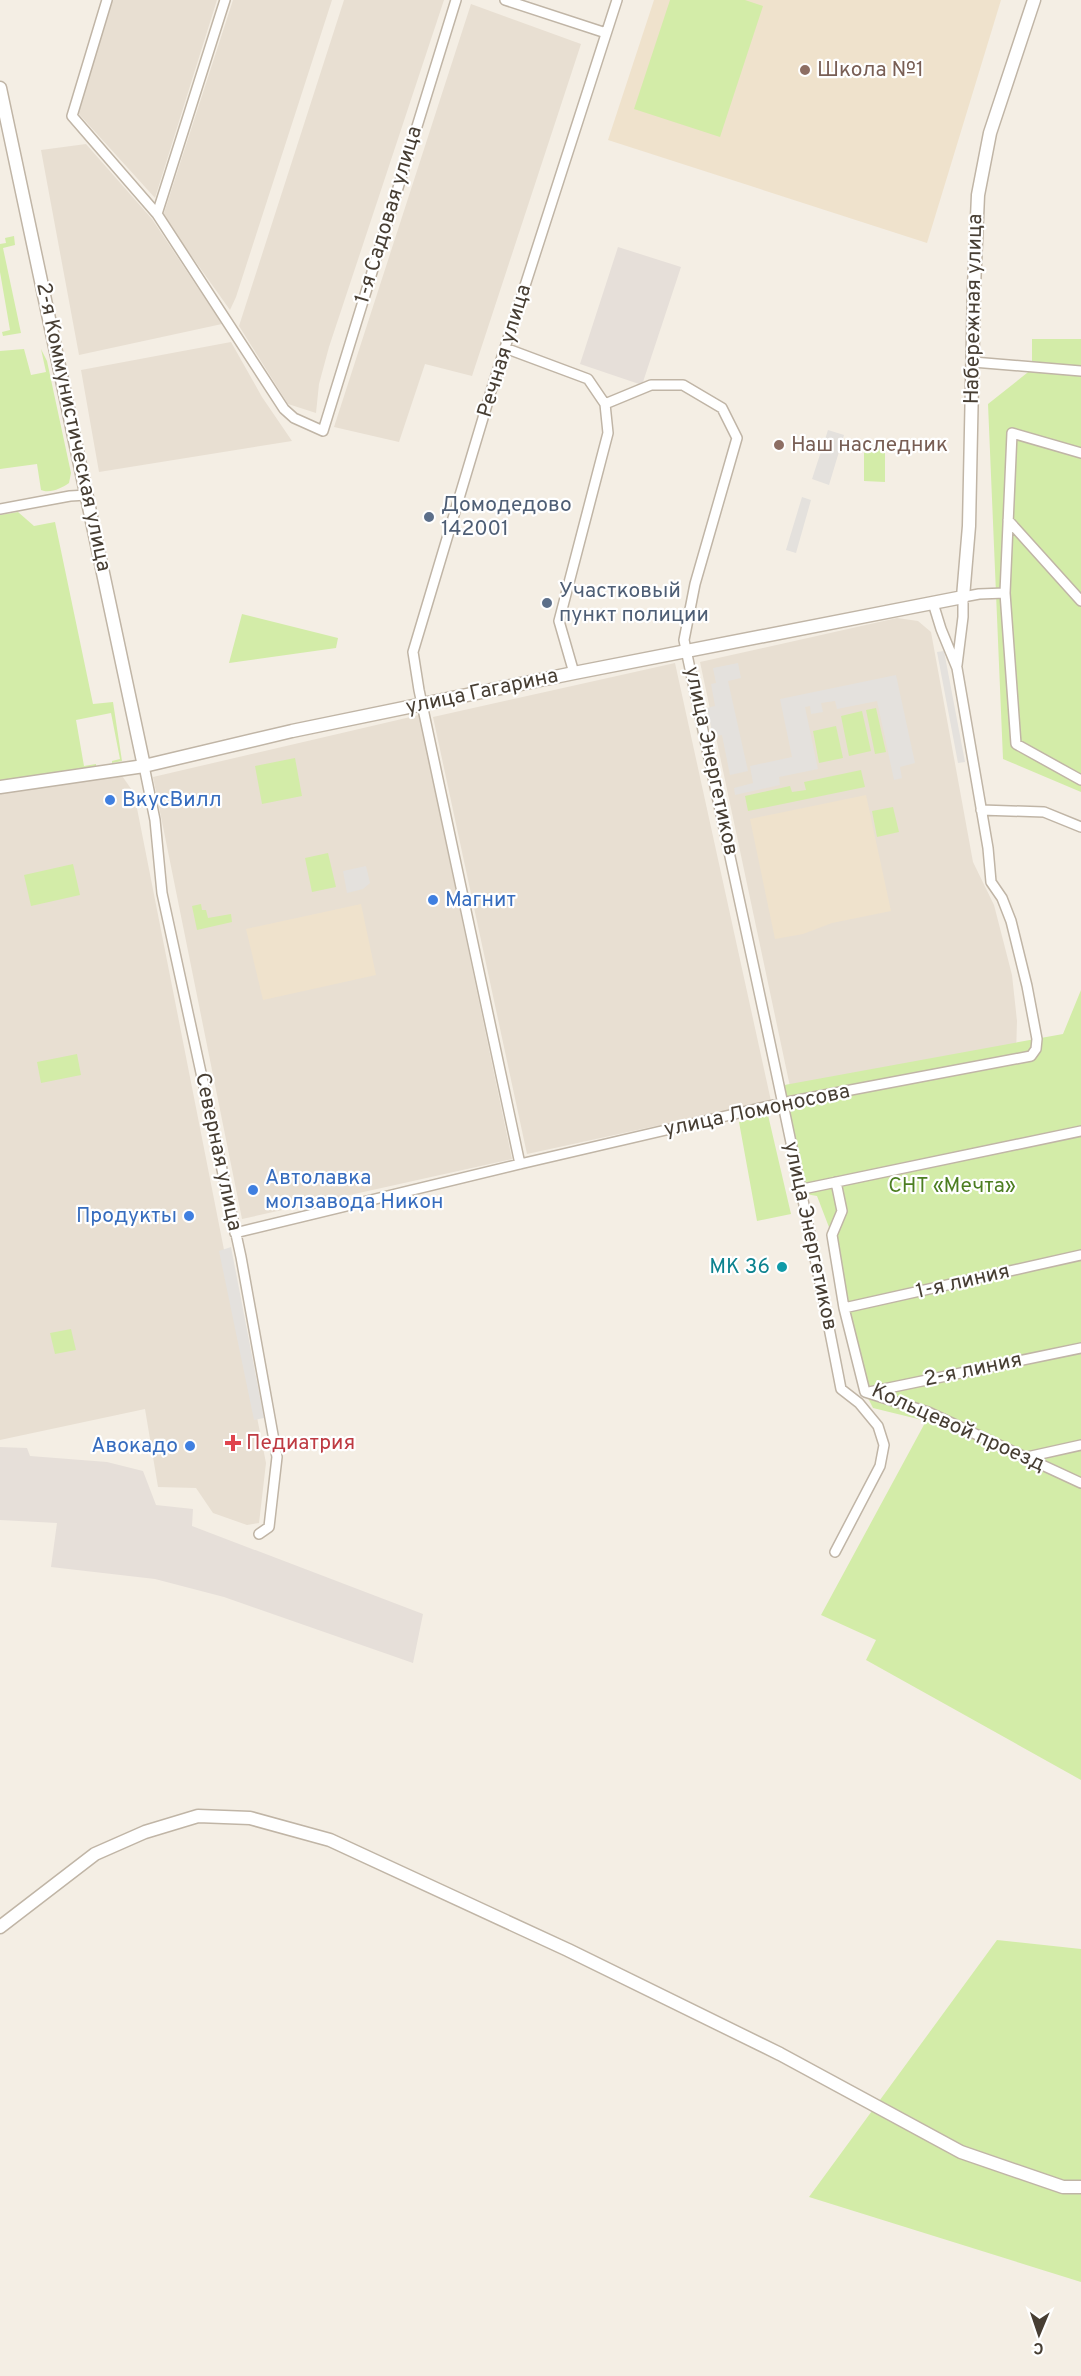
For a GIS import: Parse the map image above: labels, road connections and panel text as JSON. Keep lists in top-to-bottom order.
{
  "streets": {
    "street": [
      "1-я Садовая улица",
      "Набережная улица",
      "Речная улица",
      "2-я Коммунистическая улица",
      "улица Гагарина",
      "улица Энергетиков",
      "улица Ломоносова",
      "Северная улица",
      "1-я линия",
      "2-я линия",
      "Кольцевой проезд"
    ]
  },
  "crossings": [
    ["Набережная улица", "улица Гагарина"],
    ["Набережная улица", "улица Ломоносова"],
    ["Речная улица", "улица Гагарина"],
    ["Речная улица", "улица Ломоносова"],
    ["2-я Коммунистическая улица", "улица Гагарина"],
    ["2-я Коммунистическая улица", "Северная улица"],
    ["улица Гагарина", "улица Энергетиков"],
    ["улица Гагарина", "Северная улица"],
    ["улица Энергетиков", "улица Ломоносова"],
    ["улица Ломоносова", "Северная улица"],
    ["1-я линия", "Кольцевой проезд"],
    ["2-я линия", "Кольцевой проезд"]
  ],
  "parks": ["СНТ «Мечта»"],
  "places": {
    "other": [
      "Школа №1",
      "Наш наследник",
      "Домодедово 142001",
      "Участковый пункт полиции",
      "ВкусВилл",
      "Магнит",
      "Автолавка молзавода Никон",
      "Продукты",
      "МК 36",
      "Авокадо"
    ],
    "health": ["Педиатрия"]
  },
  "north": "bottom"
}
